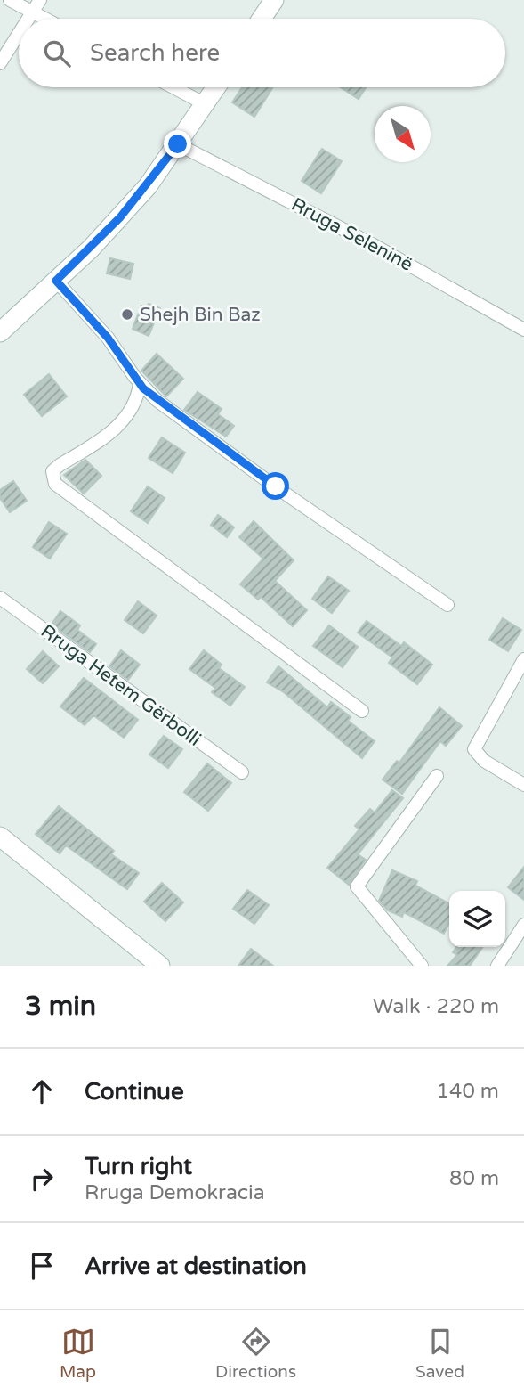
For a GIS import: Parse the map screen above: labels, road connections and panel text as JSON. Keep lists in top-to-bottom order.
{
  "streets": {
    "street": ["Rruga Seleninë", "Rruga Hetem Gërbolli"]
  },
  "places": ["Shejh Bin Baz"],
  "north": "bottom right",
  "page": {
    "search": "Search here",
    "heading": ["3 min", "Walk · 220 m"],
    "list": [
      ["Continue", "140 m"],
      ["Turn right", "Rruga Demokracia", "80 m"],
      "Arrive at destination"
    ],
    "nav": ["Map", "Directions", "Saved"]
  }
}
